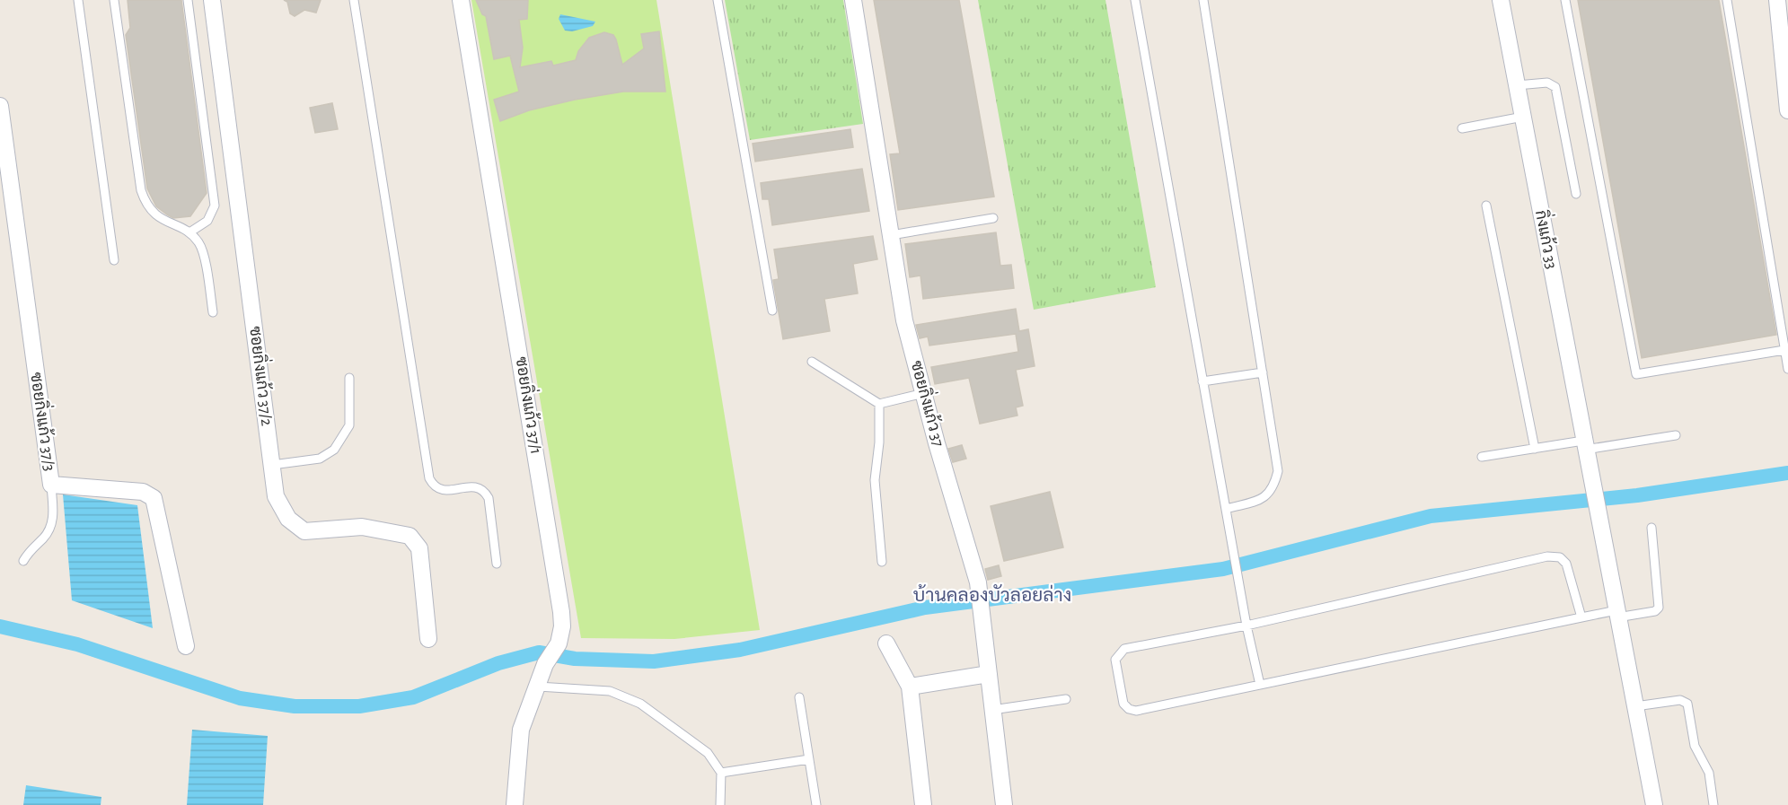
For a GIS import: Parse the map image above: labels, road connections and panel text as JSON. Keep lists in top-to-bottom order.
{
  "streets": {
    "street": [
      "กิ่งแก้ว 33",
      "ซอยกิ่งแก้ว 37/2",
      "ซอยกิ่งแก้ว 37",
      "ซอยกิ่งแก้ว 37/1",
      "ซอยกิ่งแก้ว 37/3"
    ]
  },
  "districts": ["บ้านคลองบัวลอยล่าง"]
}
